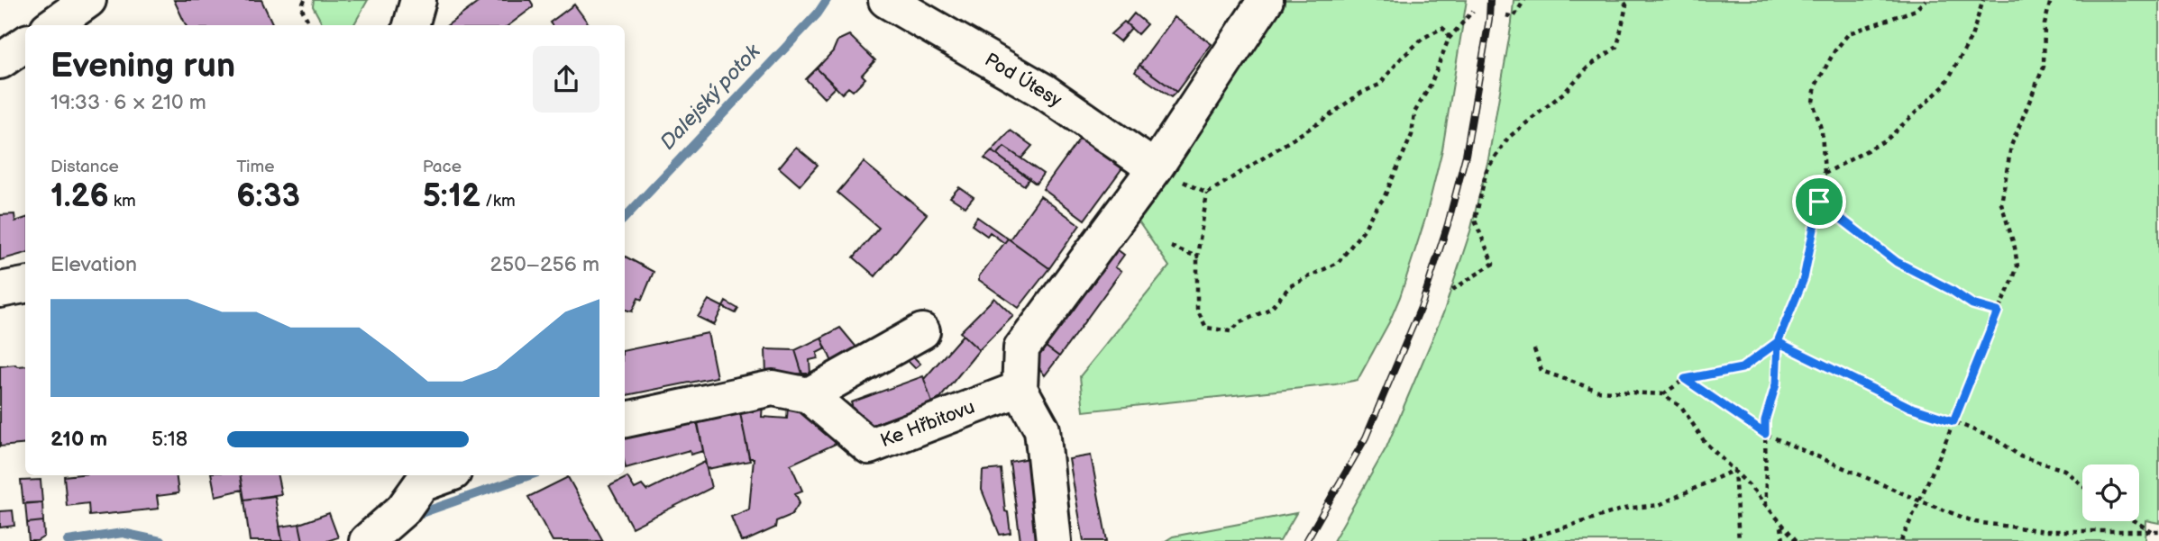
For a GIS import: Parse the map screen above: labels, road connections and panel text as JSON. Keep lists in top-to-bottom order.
{
  "streets": {
    "street": ["Pod Útesy", "Ke Hřbitovu"]
  },
  "water": ["Dalejský potok"],
  "page": {
    "heading": ["Evening run", "19:33 · 6 × 210 m"],
    "stats": [
      ["Distance", "1.26 km"],
      ["Time", "6:33"],
      ["Pace", "5:12 /km"]
    ],
    "chart": ["Elevation", "250–256 m"],
    "list": [
      {
        "name": "210 m",
        "note": "5:18"
      }
    ]
  }
}
